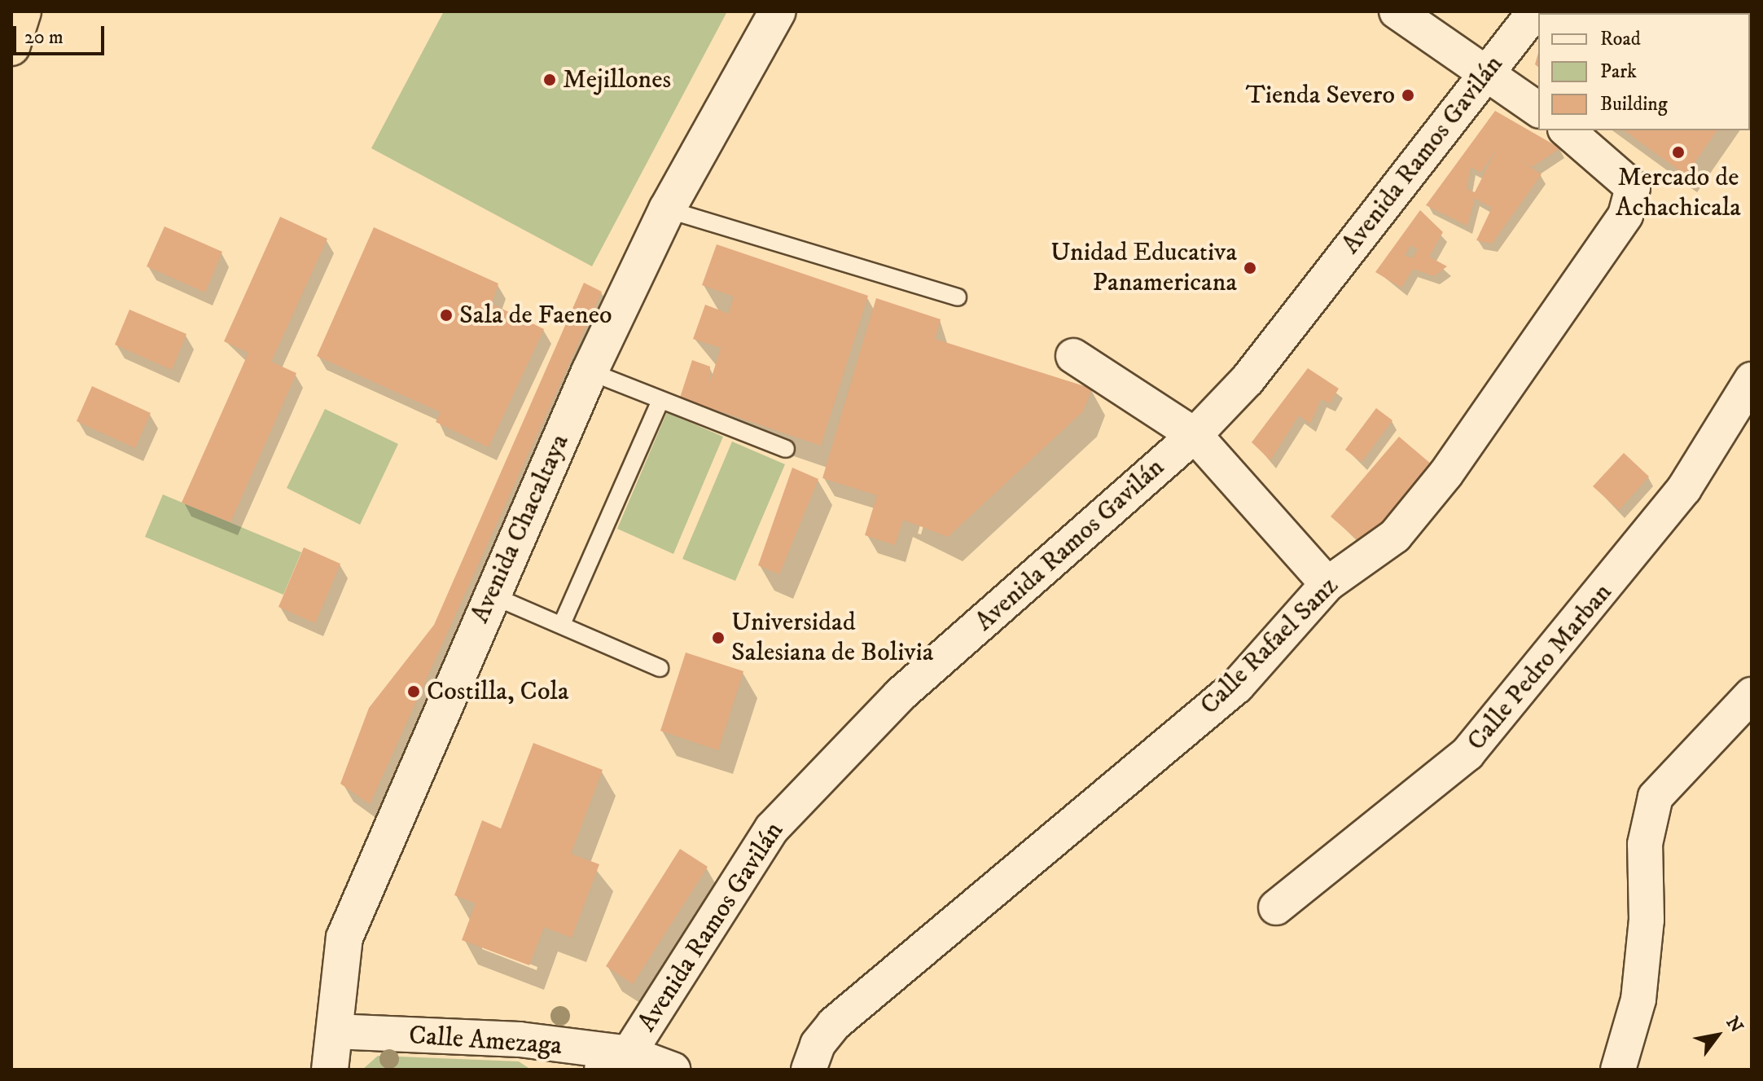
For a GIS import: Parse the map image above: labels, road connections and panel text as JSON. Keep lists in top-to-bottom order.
{
  "streets": {
    "street": [
      "Avenida Ramos Gavilán",
      "Avenida Chacaltaya",
      "Calle Rafael Sanz",
      "Calle Pedro Marban",
      "Calle Amezaga"
    ]
  },
  "crossings": [
    ["Avenida Ramos Gavilán", "Calle Amezaga"],
    ["Avenida Chacaltaya", "Calle Amezaga"]
  ],
  "places": [
    "Mejillones",
    "Tienda Severo",
    "Mercado de Achachicala",
    "Unidad Educativa Panamericana",
    "Sala de Faeneo",
    "Universidad Salesiana de Bolivia",
    "Costilla, Cola"
  ],
  "legend": ["Road", "Park", "Building"],
  "scale_bar": "20 m",
  "north": "top right"
}
